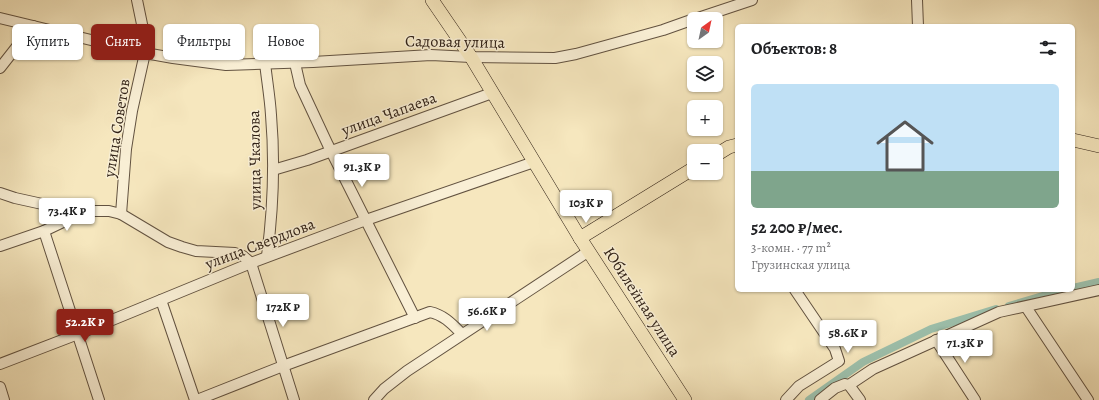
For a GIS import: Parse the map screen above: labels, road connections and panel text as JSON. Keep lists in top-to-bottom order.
{
  "streets": {
    "main road": ["Юбилейная улица"],
    "street": [
      "Садовая улица",
      "улица Чапаева",
      "улица Советов",
      "улица Чкалова",
      "улица Свердлова"
    ]
  },
  "crossings": [
    ["Садовая улица", "улица Чкалова"],
    ["Садовая улица", "Юбилейная улица"],
    ["улица Чапаева", "улица Чкалова"],
    ["улица Чапаева", "Юбилейная улица"],
    ["улица Чкалова", "улица Свердлова"],
    ["улица Свердлова", "Юбилейная улица"]
  ],
  "north": "top right",
  "page": {
    "map_buttons": ["+", "−"],
    "chip": [
      "Купить",
      "Снять",
      "Фильтры",
      "Новое"
    ],
    "heading": "Объектов: 8",
    "list": [
      {
        "name": "52 200 ₽/мес.",
        "note": "3-комн. · 77 m² · Грузинская улица"
      }
    ],
    "price": [
      "91.3K ₽",
      "103K ₽",
      "73.4K ₽",
      "172K ₽",
      "56.6K ₽",
      "52.2K ₽",
      "58.6K ₽",
      "71.3K ₽"
    ]
  }
}
